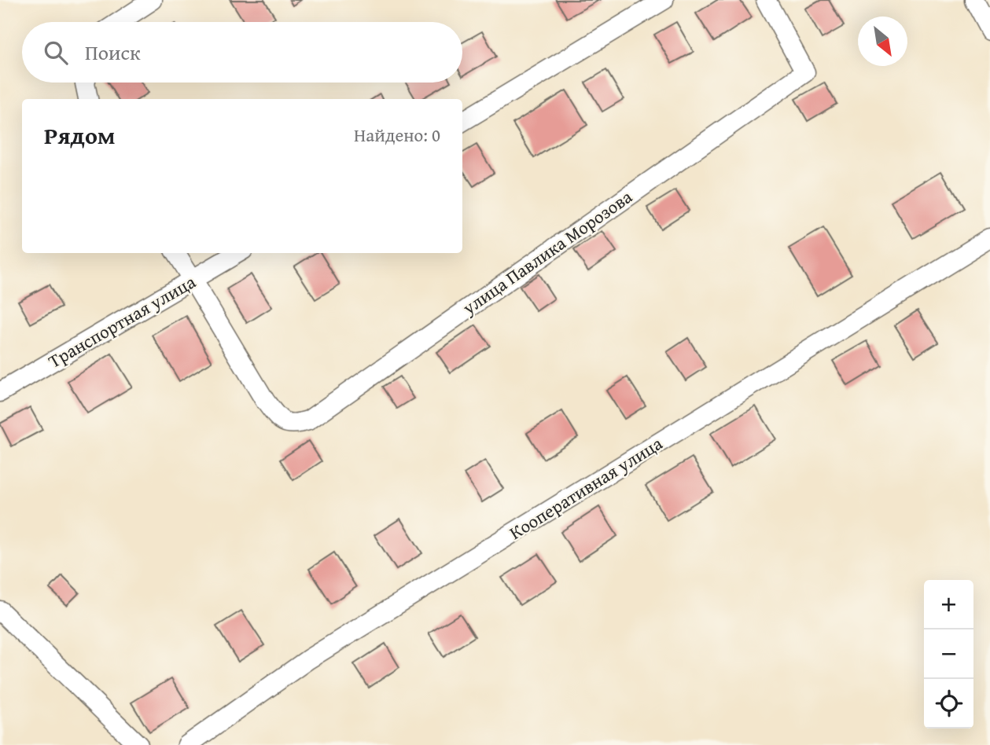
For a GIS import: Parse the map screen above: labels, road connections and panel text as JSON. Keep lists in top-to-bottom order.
{
  "streets": {
    "street": ["улица Павлика Морозова", "Транспортная улица", "Кооперативная улица"]
  },
  "crossings": [
    ["улица Павлика Морозова", "Транспортная улица"]
  ],
  "north": "bottom right",
  "page": {
    "search": "Поиск",
    "heading": ["Рядом", "Найдено: 0"],
    "map_buttons": ["+", "−"]
  }
}
